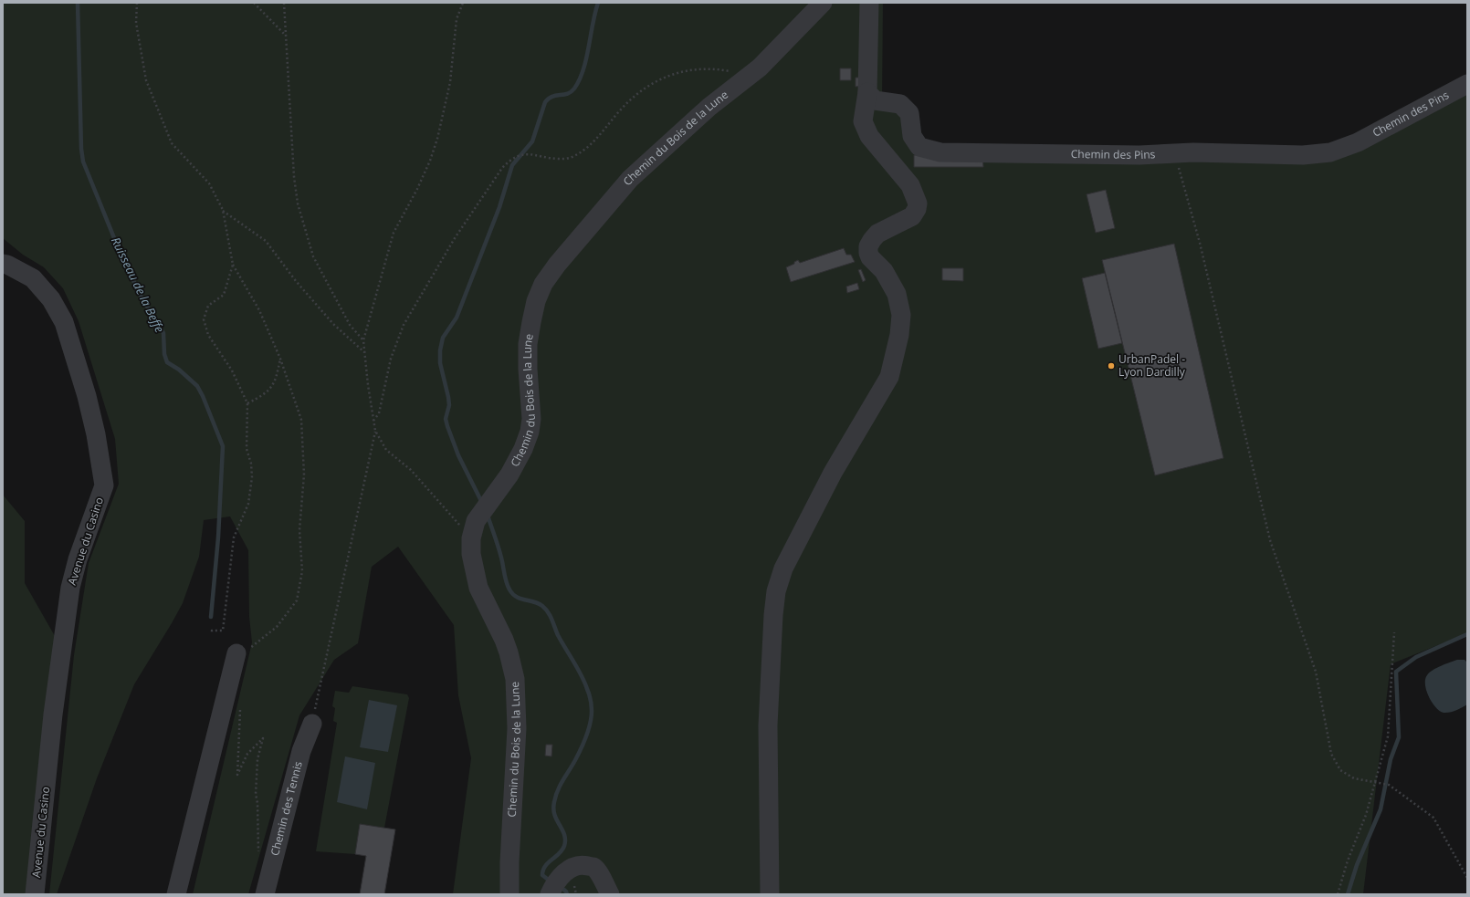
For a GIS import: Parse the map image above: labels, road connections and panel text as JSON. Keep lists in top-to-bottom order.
{
  "streets": {
    "street": [
      "Chemin des Pins",
      "Chemin du Bois de la Lune",
      "Avenue du Casino",
      "Chemin des Tennis"
    ]
  },
  "water": ["Ruisseau de la Beffe"],
  "places": ["UrbanPadel - Lyon Dardilly"]
}
